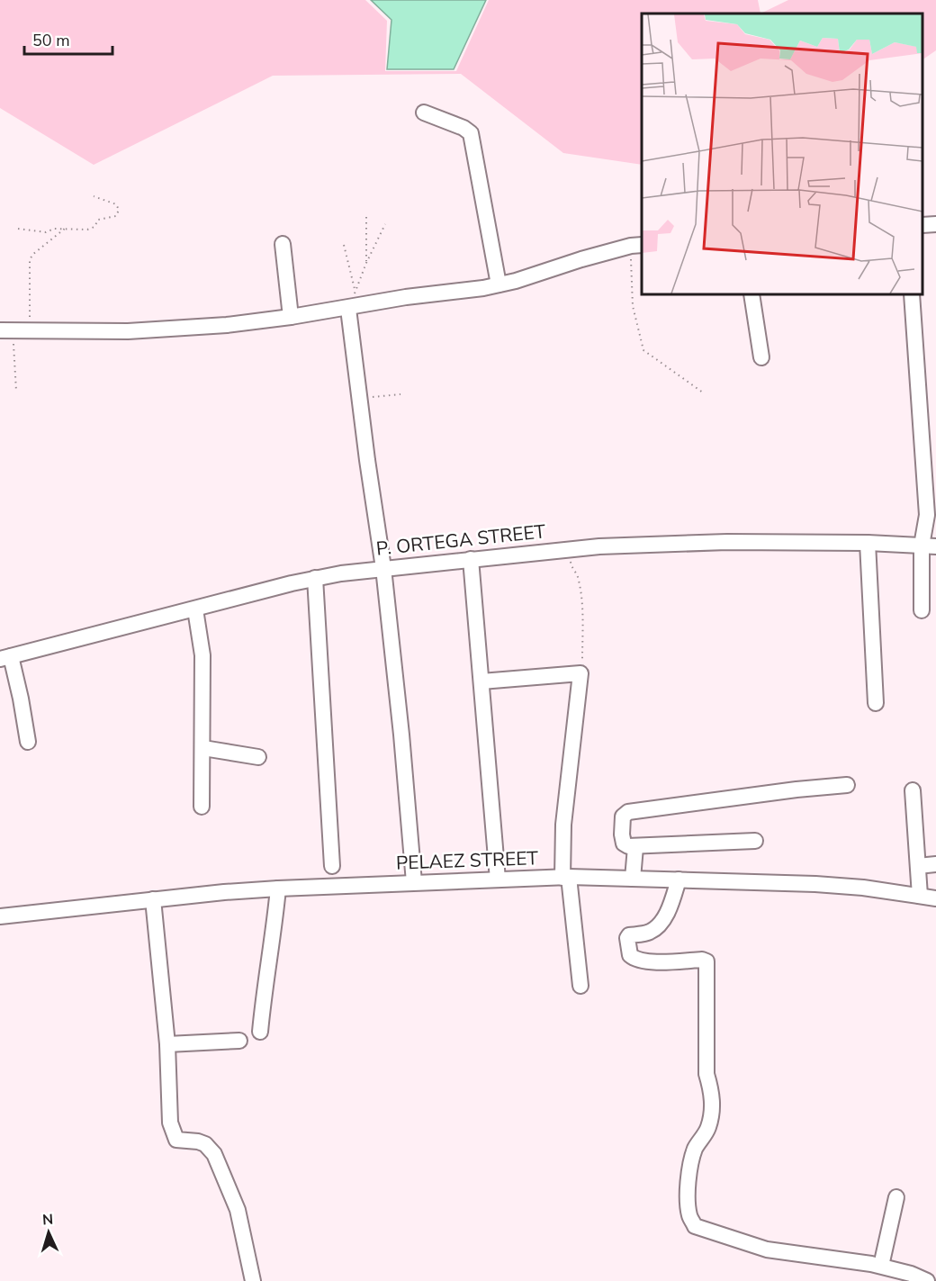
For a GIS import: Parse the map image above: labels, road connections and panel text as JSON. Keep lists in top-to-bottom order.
{
  "streets": {
    "street": ["P. ORTEGA STREET", "PELAEZ STREET"]
  },
  "scale_bar": "50 m",
  "north": "top"
}
